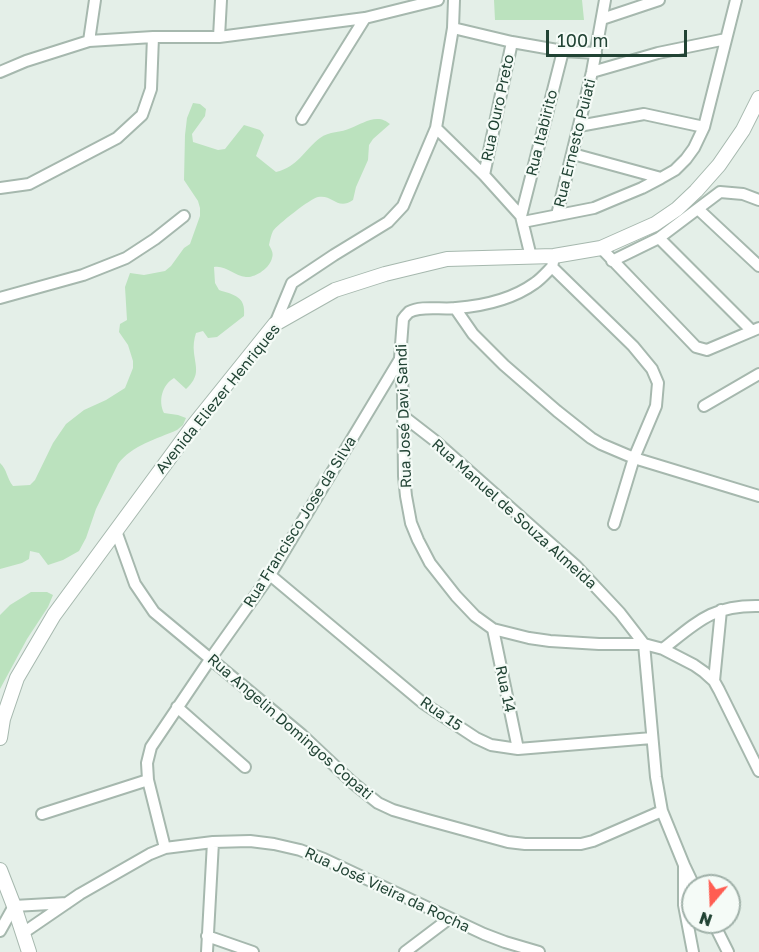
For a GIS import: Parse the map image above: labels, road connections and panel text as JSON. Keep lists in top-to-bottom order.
{
  "streets": {
    "street": [
      "Rua Ouro Preto",
      "Rua Itabirito",
      "Rua Ernesto Puiati",
      "Avenida Eliezer Henriques",
      "Rua José Davi Sandi",
      "Rua Manuel de Souza Almeida",
      "Rua Francisco Jose da Silva",
      "Rua 14",
      "Rua 15",
      "Rua Angelin Domingos Copati",
      "Rua José Vieira da Rocha"
    ]
  },
  "crossings": [
    ["Avenida Eliezer Henriques", "Rua Angelin Domingos Copati"],
    ["Rua José Davi Sandi", "Rua Manuel de Souza Almeida"],
    ["Rua José Davi Sandi", "Rua Francisco Jose da Silva"],
    ["Rua José Davi Sandi", "Rua 14"],
    ["Rua Francisco Jose da Silva", "Rua 15"],
    ["Rua Francisco Jose da Silva", "Rua Angelin Domingos Copati"],
    ["Rua Francisco Jose da Silva", "Rua José Vieira da Rocha"],
    ["Rua 14", "Rua 15"]
  ],
  "scale_bar": "100 m",
  "north": "bottom"
}
